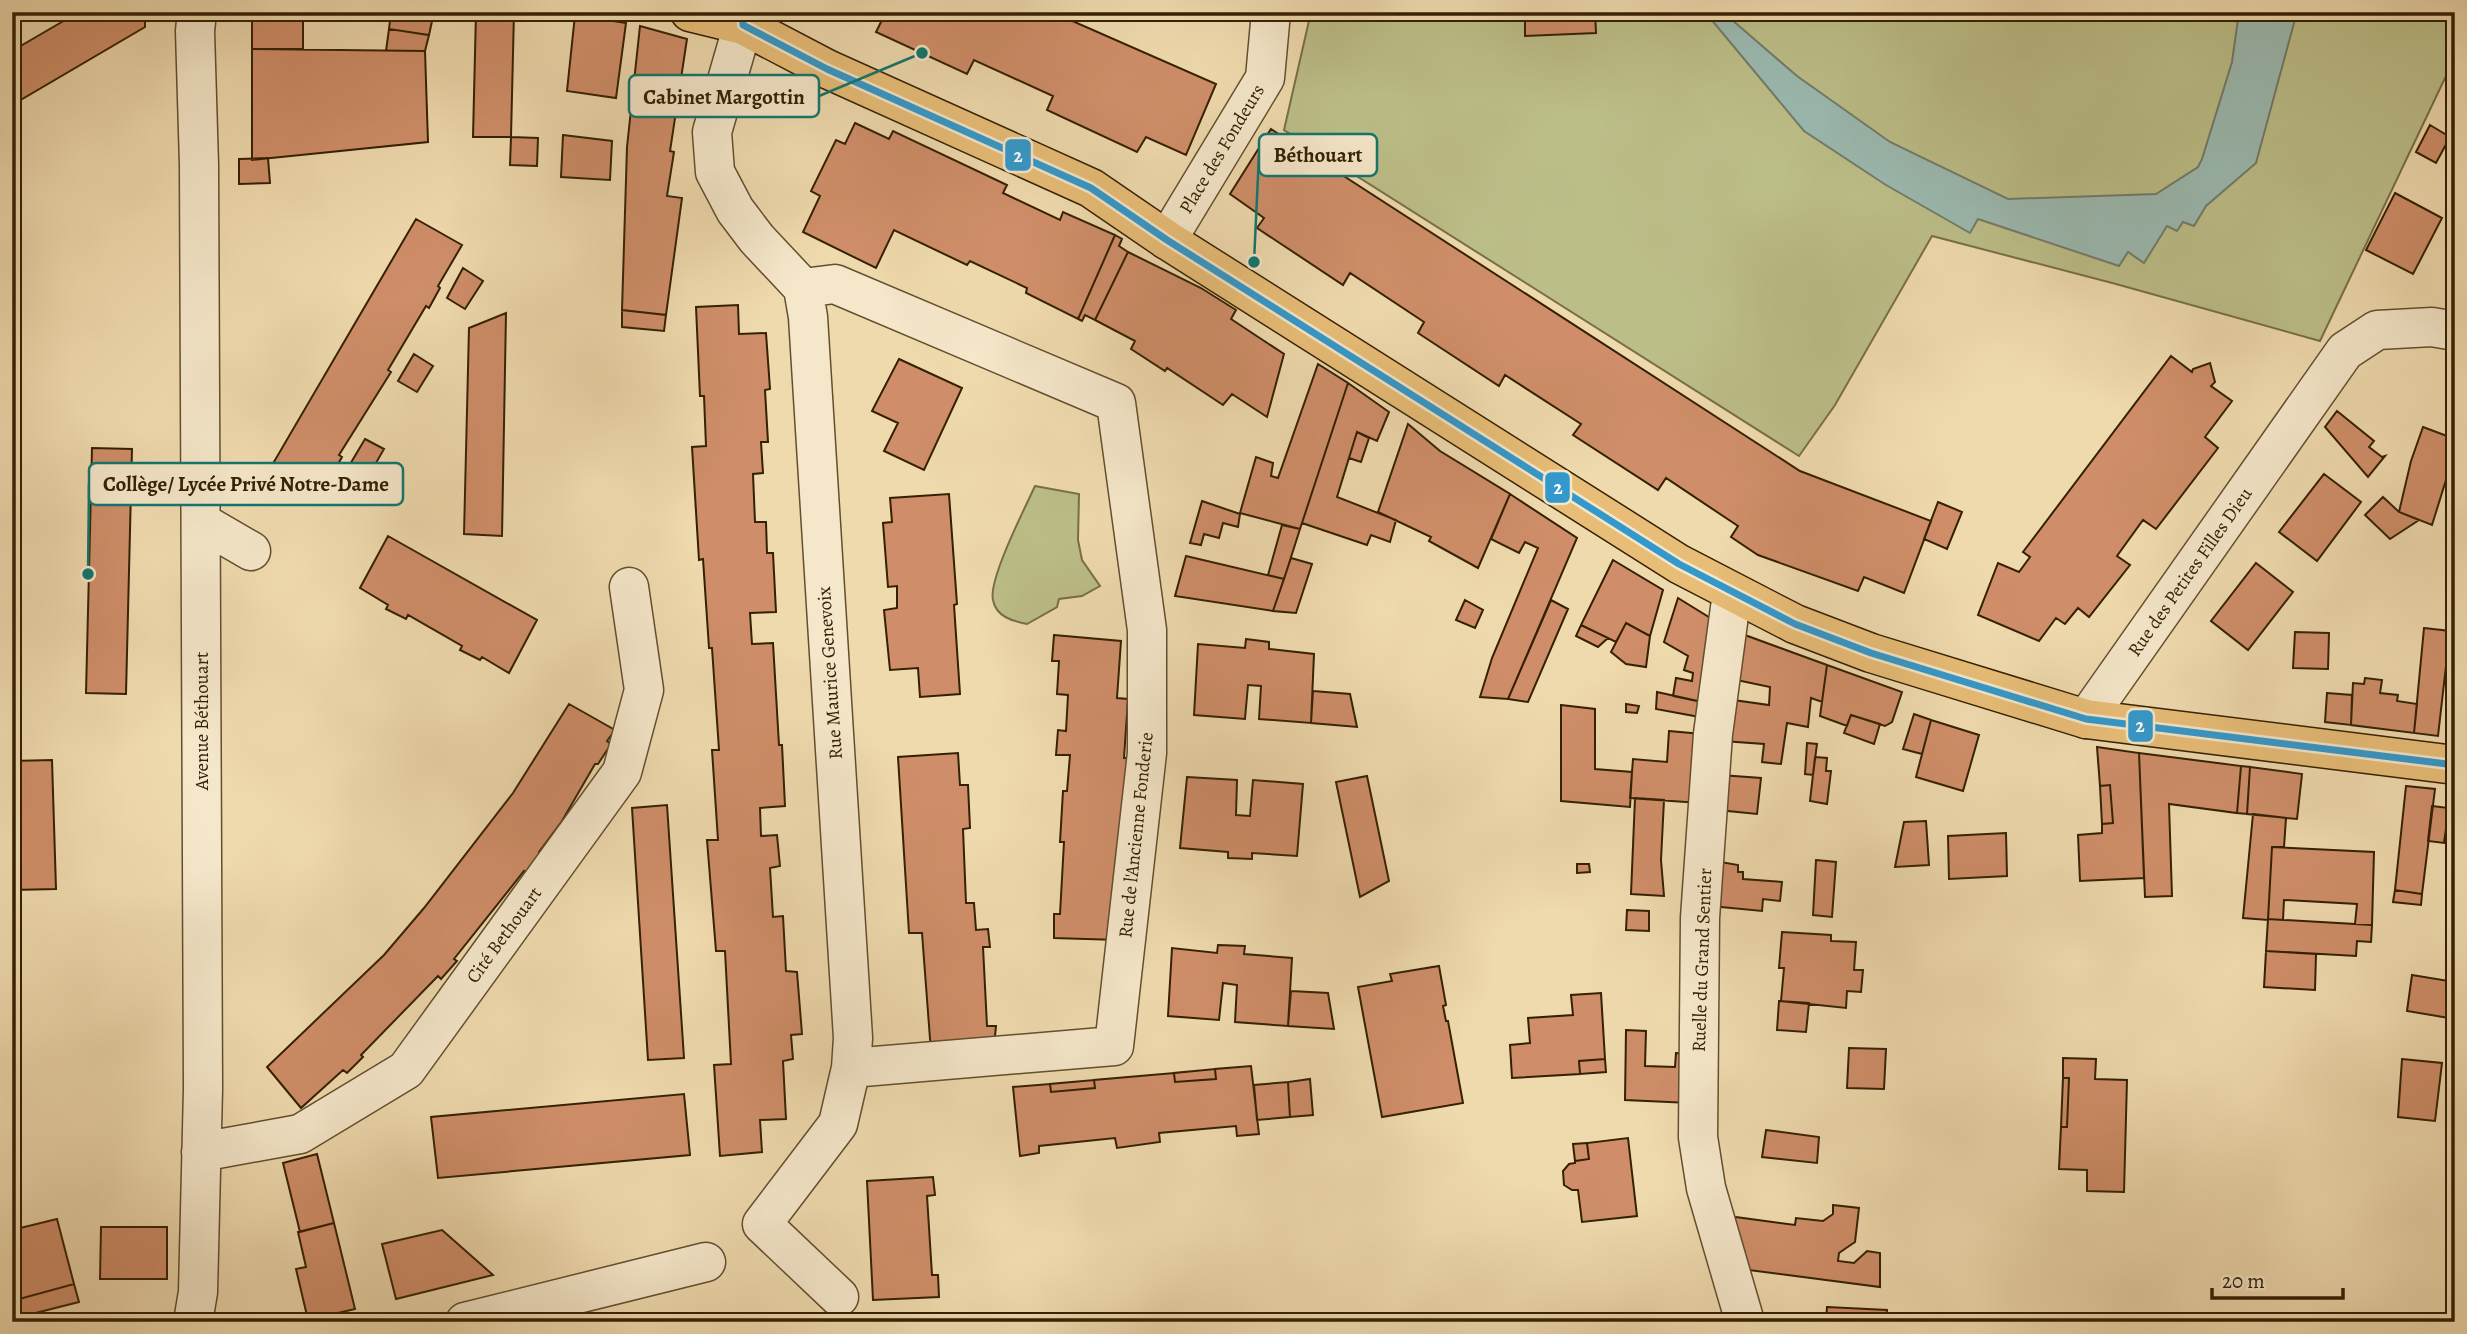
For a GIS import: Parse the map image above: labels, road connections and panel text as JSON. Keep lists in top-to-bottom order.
{
  "streets": {
    "street": [
      "Place des Fondeurs",
      "Rue des Petites Filles Dieu",
      "Rue Maurice Genevoix",
      "Avenue Béthouart",
      "Rue de l'Ancienne Fonderie",
      "Cité Bethouart",
      "Ruelle du Grand Sentier"
    ]
  },
  "crossings": [
    ["Rue Maurice Genevoix", "Rue de l'Ancienne Fonderie"],
    ["Avenue Béthouart", "Cité Bethouart"]
  ],
  "places": ["Cabinet Margottin", "Béthouart", "Collège/ Lycée Privé Notre-Dame"],
  "lines": ["transit line 2"],
  "scale_bar": "20 m"
}
